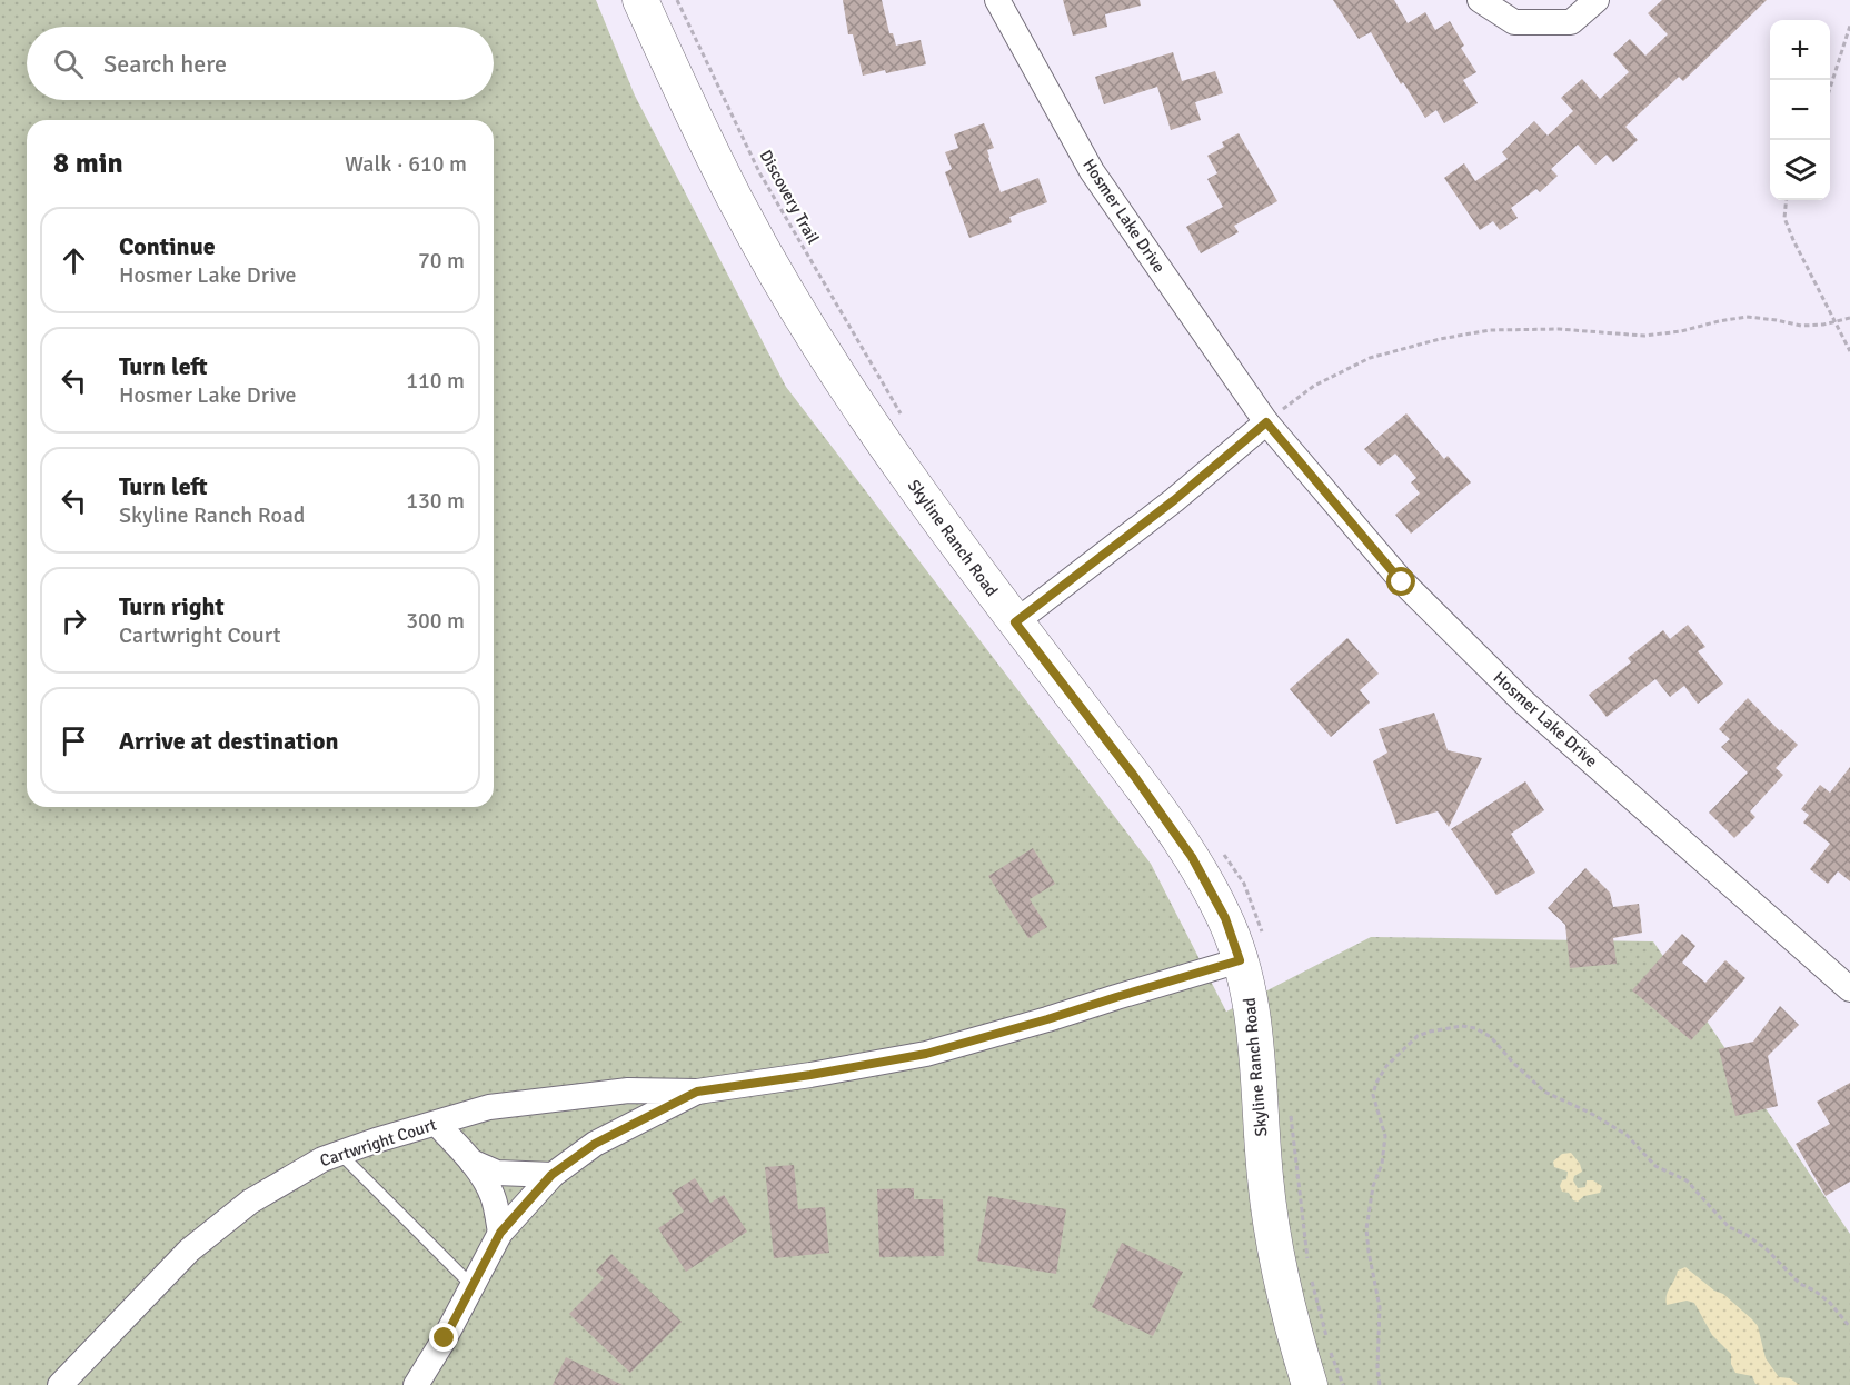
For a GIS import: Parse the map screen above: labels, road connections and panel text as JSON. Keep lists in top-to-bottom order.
{
  "streets": {
    "street": ["Hosmer Lake Drive", "Skyline Ranch Road", "Cartwright Court"],
    "path": ["Discovery Trail"]
  },
  "crossings": [
    ["Skyline Ranch Road", "Cartwright Court"]
  ],
  "page": {
    "map_buttons": ["+", "−"],
    "search": "Search here",
    "heading": ["8 min", "Walk · 610 m"],
    "list": [
      ["Continue", "Hosmer Lake Drive", "70 m"],
      ["Turn left", "Hosmer Lake Drive", "110 m"],
      ["Turn left", "Skyline Ranch Road", "130 m"],
      ["Turn right", "Cartwright Court", "300 m"],
      "Arrive at destination"
    ]
  }
}
